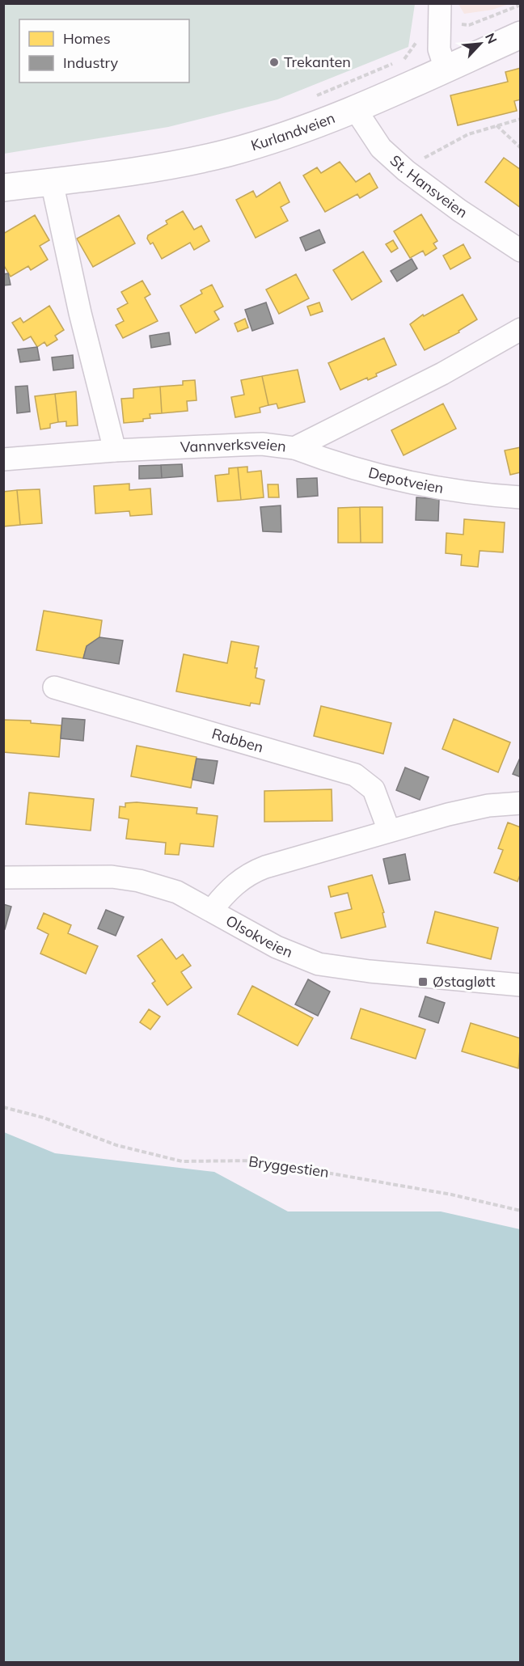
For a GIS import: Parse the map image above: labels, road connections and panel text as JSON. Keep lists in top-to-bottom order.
{
  "streets": {
    "main road": ["Kurlandveien"],
    "street": [
      "St. Hansveien",
      "Vannverksveien",
      "Depotveien",
      "Rabben",
      "Olsokveien"
    ],
    "path": ["Bryggestien"]
  },
  "crossings": [
    ["Kurlandveien", "St. Hansveien"],
    ["Vannverksveien", "Depotveien"]
  ],
  "places": {
    "other": ["Trekanten"],
    "transit": ["Østagløtt"]
  },
  "legend": ["Homes", "Industry"],
  "north": "top right"
}
